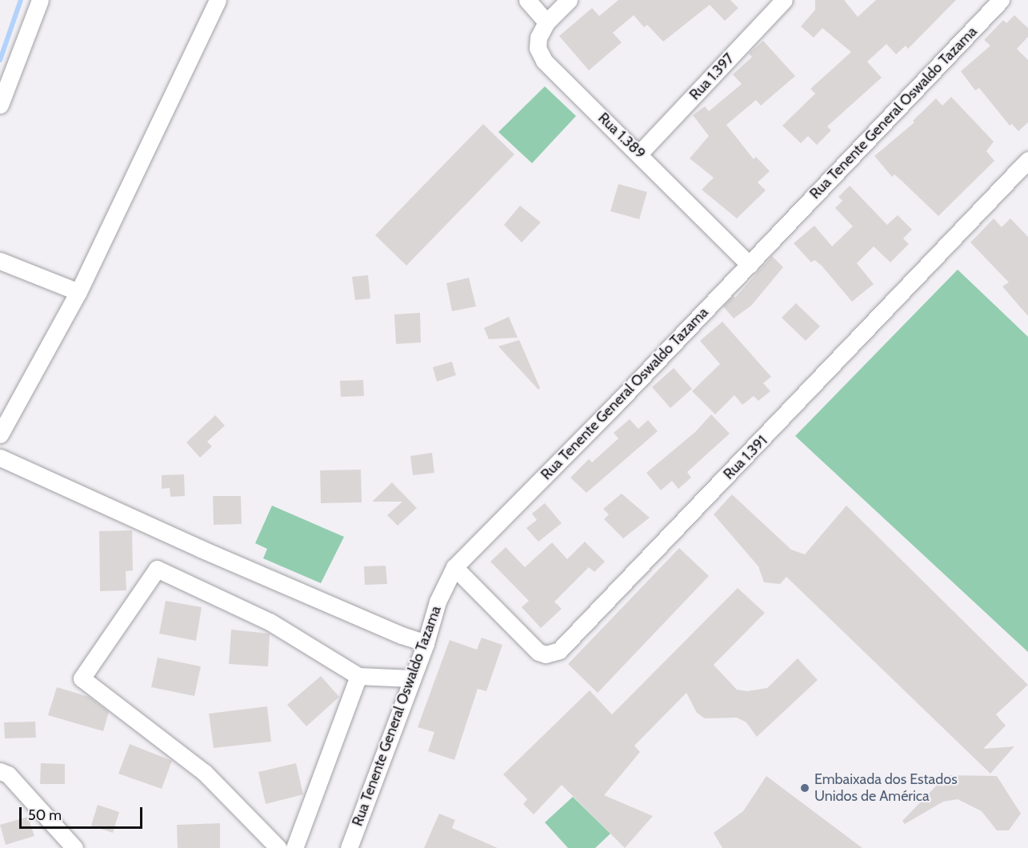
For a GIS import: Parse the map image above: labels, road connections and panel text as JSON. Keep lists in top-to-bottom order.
{
  "streets": {
    "street": [
      "Rua 1.397",
      "Rua Tenente General Oswaldo Tazama",
      "Rua 1.389",
      "Rua 1.391"
    ]
  },
  "crossings": [
    ["Rua 1.397", "Rua 1.389"],
    ["Rua Tenente General Oswaldo Tazama", "Rua 1.389"],
    ["Rua Tenente General Oswaldo Tazama", "Rua 1.391"]
  ],
  "places": ["Embaixada dos Estados Unidos de América"],
  "scale_bar": "50 m"
}
